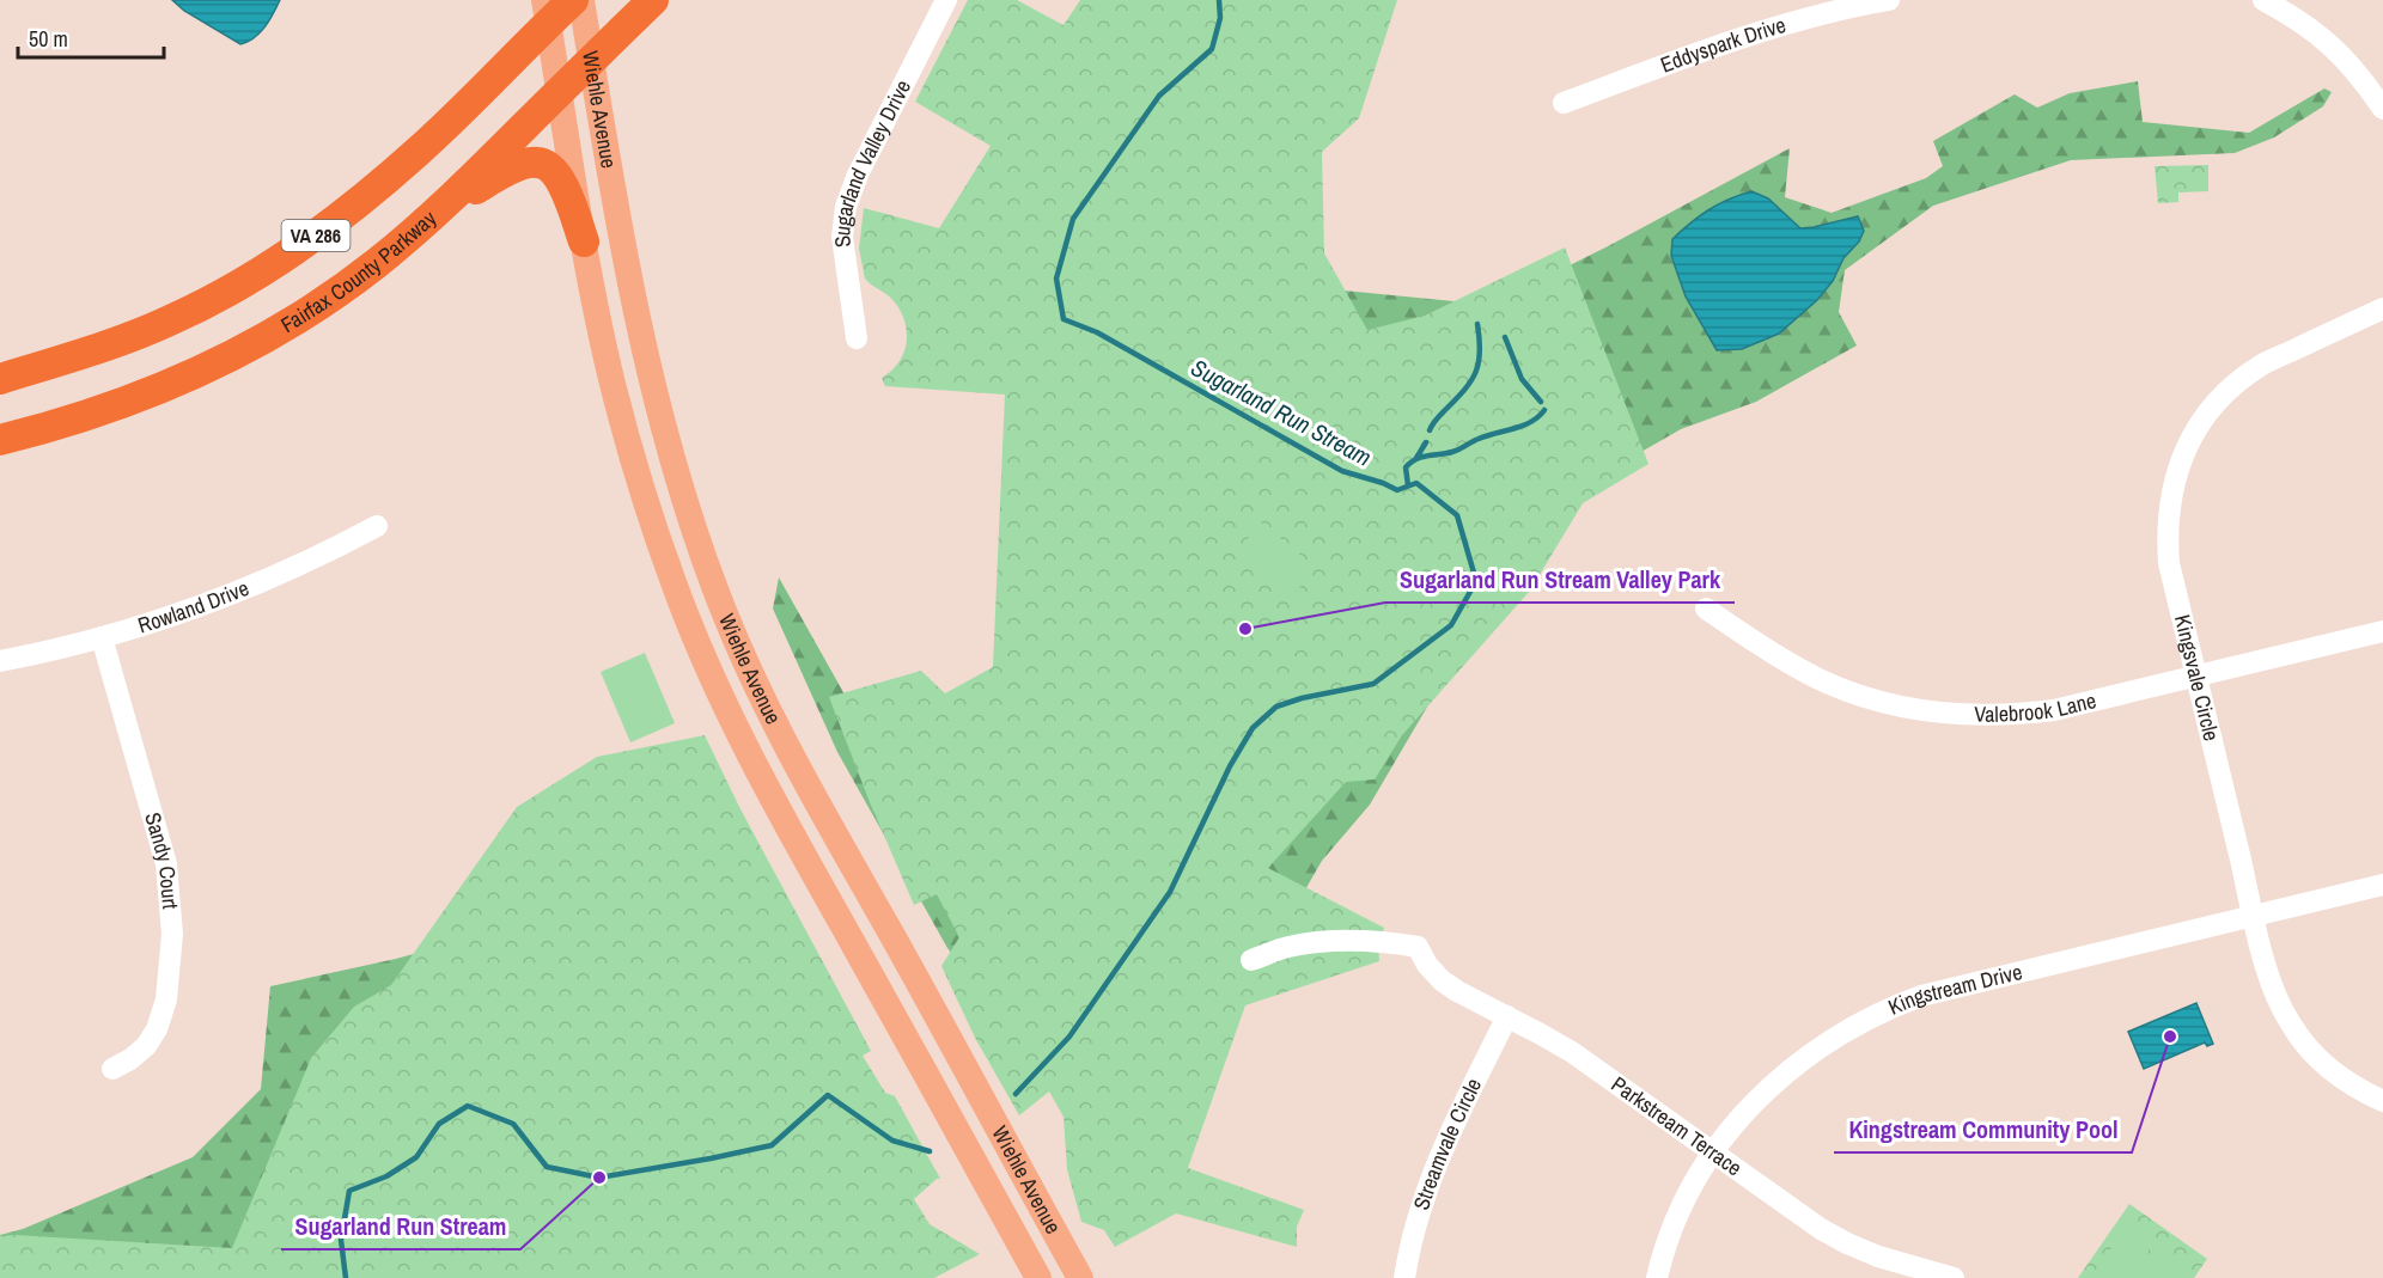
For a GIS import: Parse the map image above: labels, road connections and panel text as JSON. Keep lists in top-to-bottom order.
{
  "streets": {
    "highway": ["VA 286", "Fairfax County Parkway"],
    "main road": ["Wiehle Avenue"],
    "street": [
      "Eddyspark Drive",
      "Sugarland Valley Drive",
      "Rowland Drive",
      "Kingsvale Circle",
      "Valebrook Lane",
      "Sandy Court",
      "Kingstream Drive",
      "Parkstream Terrace",
      "Streamvale Circle"
    ]
  },
  "crossings": [
    ["Wiehle Avenue", "VA 286"],
    ["Wiehle Avenue", "Fairfax County Parkway"],
    ["Rowland Drive", "Sandy Court"],
    ["Kingsvale Circle", "Valebrook Lane"],
    ["Kingsvale Circle", "Kingstream Drive"],
    ["Kingstream Drive", "Parkstream Terrace"],
    ["Parkstream Terrace", "Streamvale Circle"]
  ],
  "water": ["Sugarland Run Stream"],
  "places": ["Sugarland Run Stream Valley Park", "Kingstream Community Pool", "Sugarland Run Stream"],
  "scale_bar": "50 m"
}
